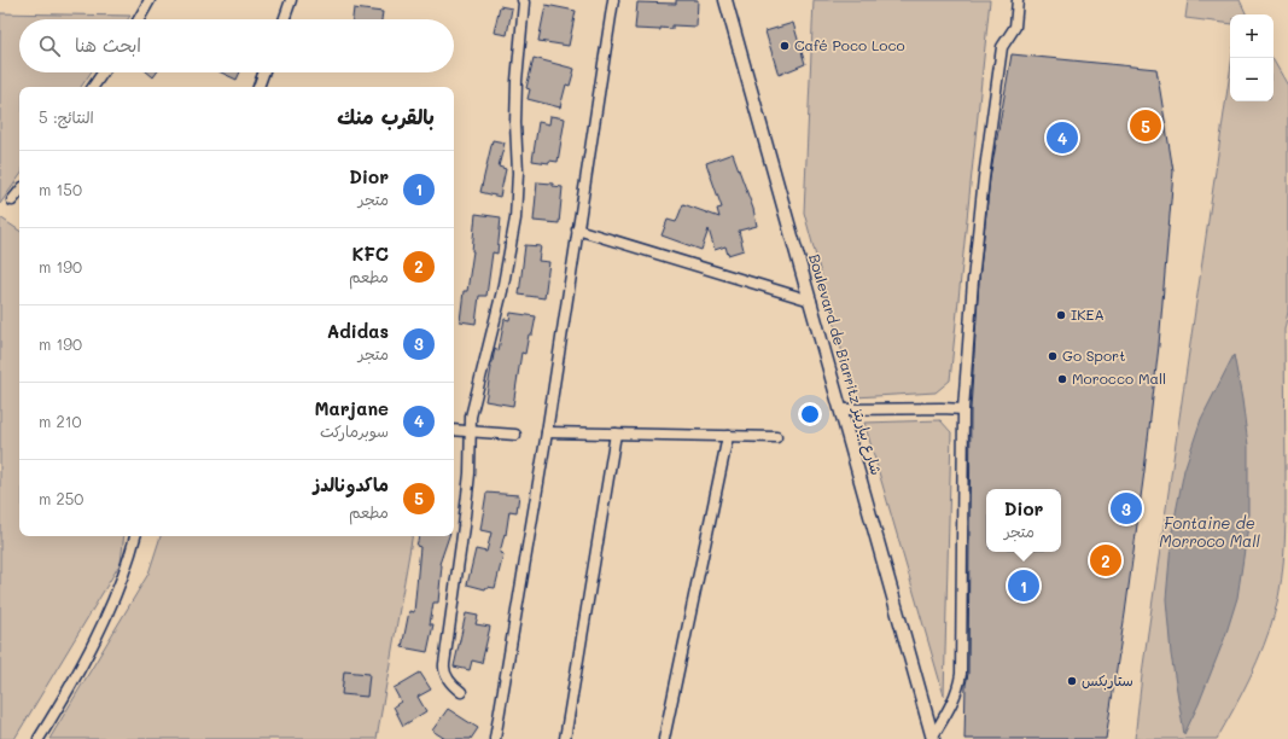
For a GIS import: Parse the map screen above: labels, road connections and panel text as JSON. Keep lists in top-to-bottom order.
{
  "streets": {
    "street": ["Boulevard de Biarritz شارع بياريتز"]
  },
  "water": ["Fontaine de Morroco Mall"],
  "places": [
    "Café Poco Loco",
    "IKEA",
    "Go Sport",
    "Morocco Mall",
    "ستاربكس"
  ],
  "page": {
    "map_buttons": ["+", "−"],
    "search": "ابحث هنا",
    "heading": ["بالقرب منك", "النتائج: 5"],
    "pins": [
      "5",
      "4",
      "3",
      "2",
      "1"
    ],
    "list": [
      {
        "mark": "1",
        "name": "Dior",
        "note": "متجر",
        "value": "150 m"
      },
      {
        "mark": "2",
        "name": "KFC",
        "note": "مطعم",
        "value": "190 m"
      },
      {
        "mark": "3",
        "name": "Adidas",
        "note": "متجر",
        "value": "190 m"
      },
      {
        "mark": "4",
        "name": "Marjane",
        "note": "سوبرماركت",
        "value": "210 m"
      },
      {
        "mark": "5",
        "name": "ماكدونالدز",
        "note": "مطعم",
        "value": "250 m"
      }
    ],
    "popup": ["Dior", "متجر"]
  }
}
